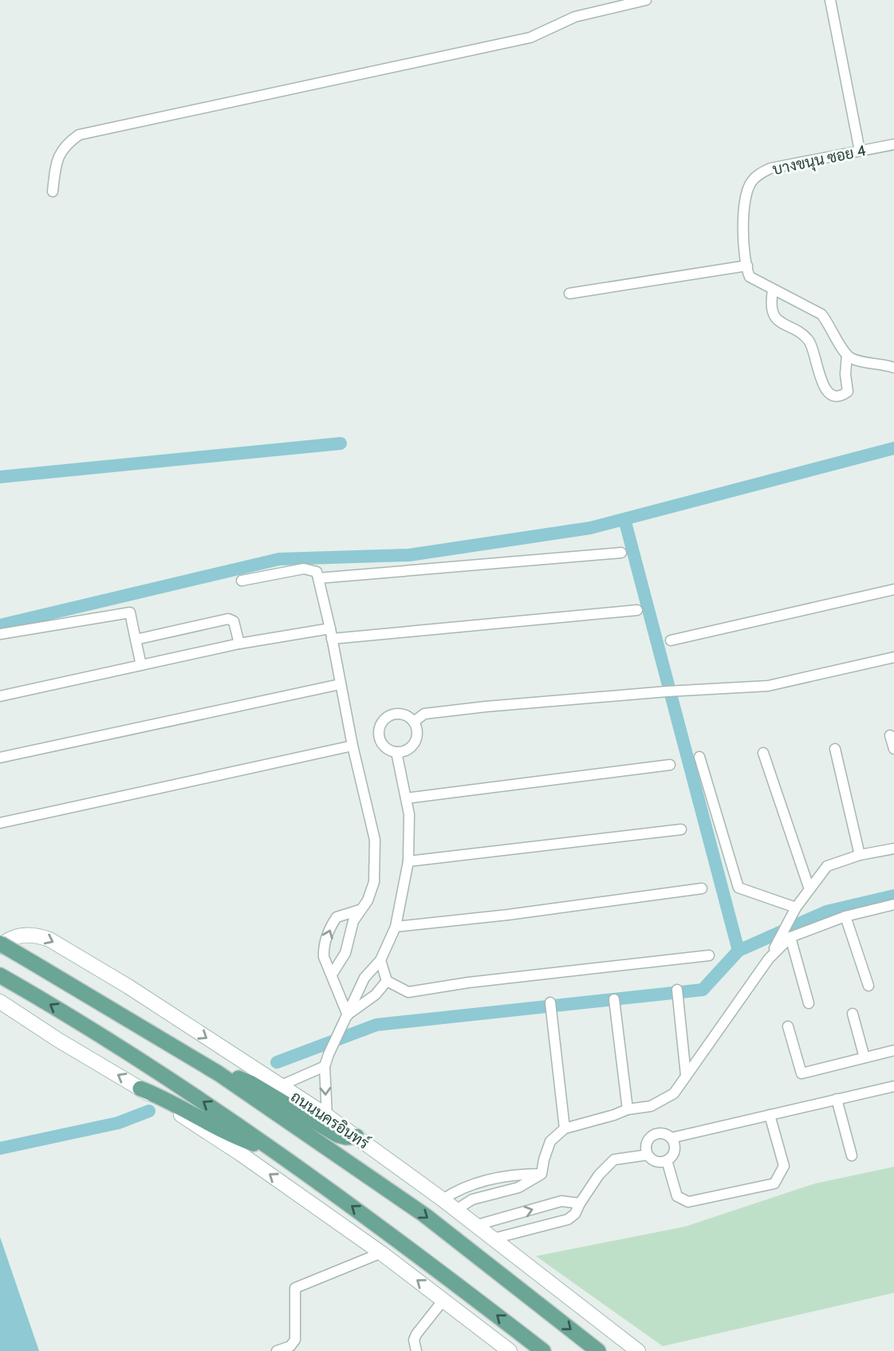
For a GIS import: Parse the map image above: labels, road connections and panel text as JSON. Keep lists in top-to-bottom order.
{
  "streets": {
    "main road": ["ถนนนครอินทร์"],
    "street": ["บางขนุน ซอย 4"]
  }
}
